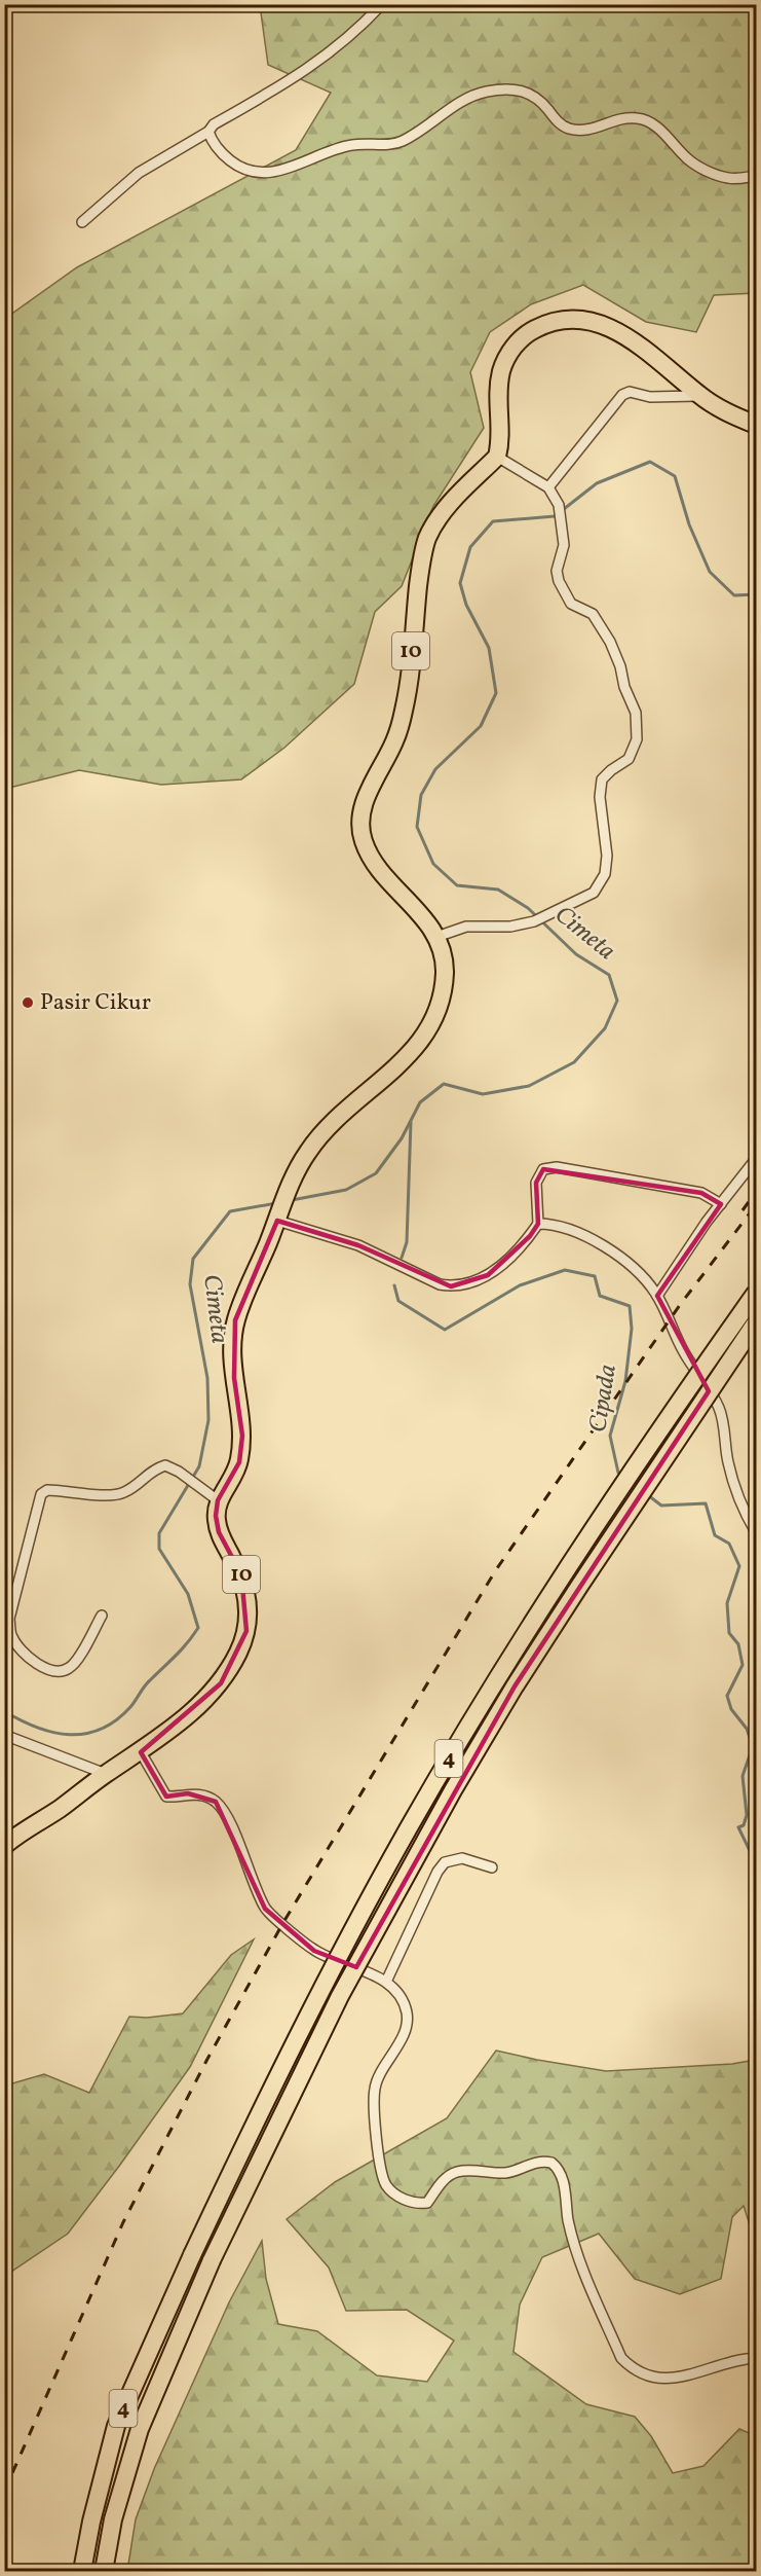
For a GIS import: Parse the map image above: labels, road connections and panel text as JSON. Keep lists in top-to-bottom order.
{
  "streets": {
    "highway": ["10", "4"]
  },
  "water": ["Cimeta", "Cipada"],
  "places": ["Pasir Cikur"]
}
